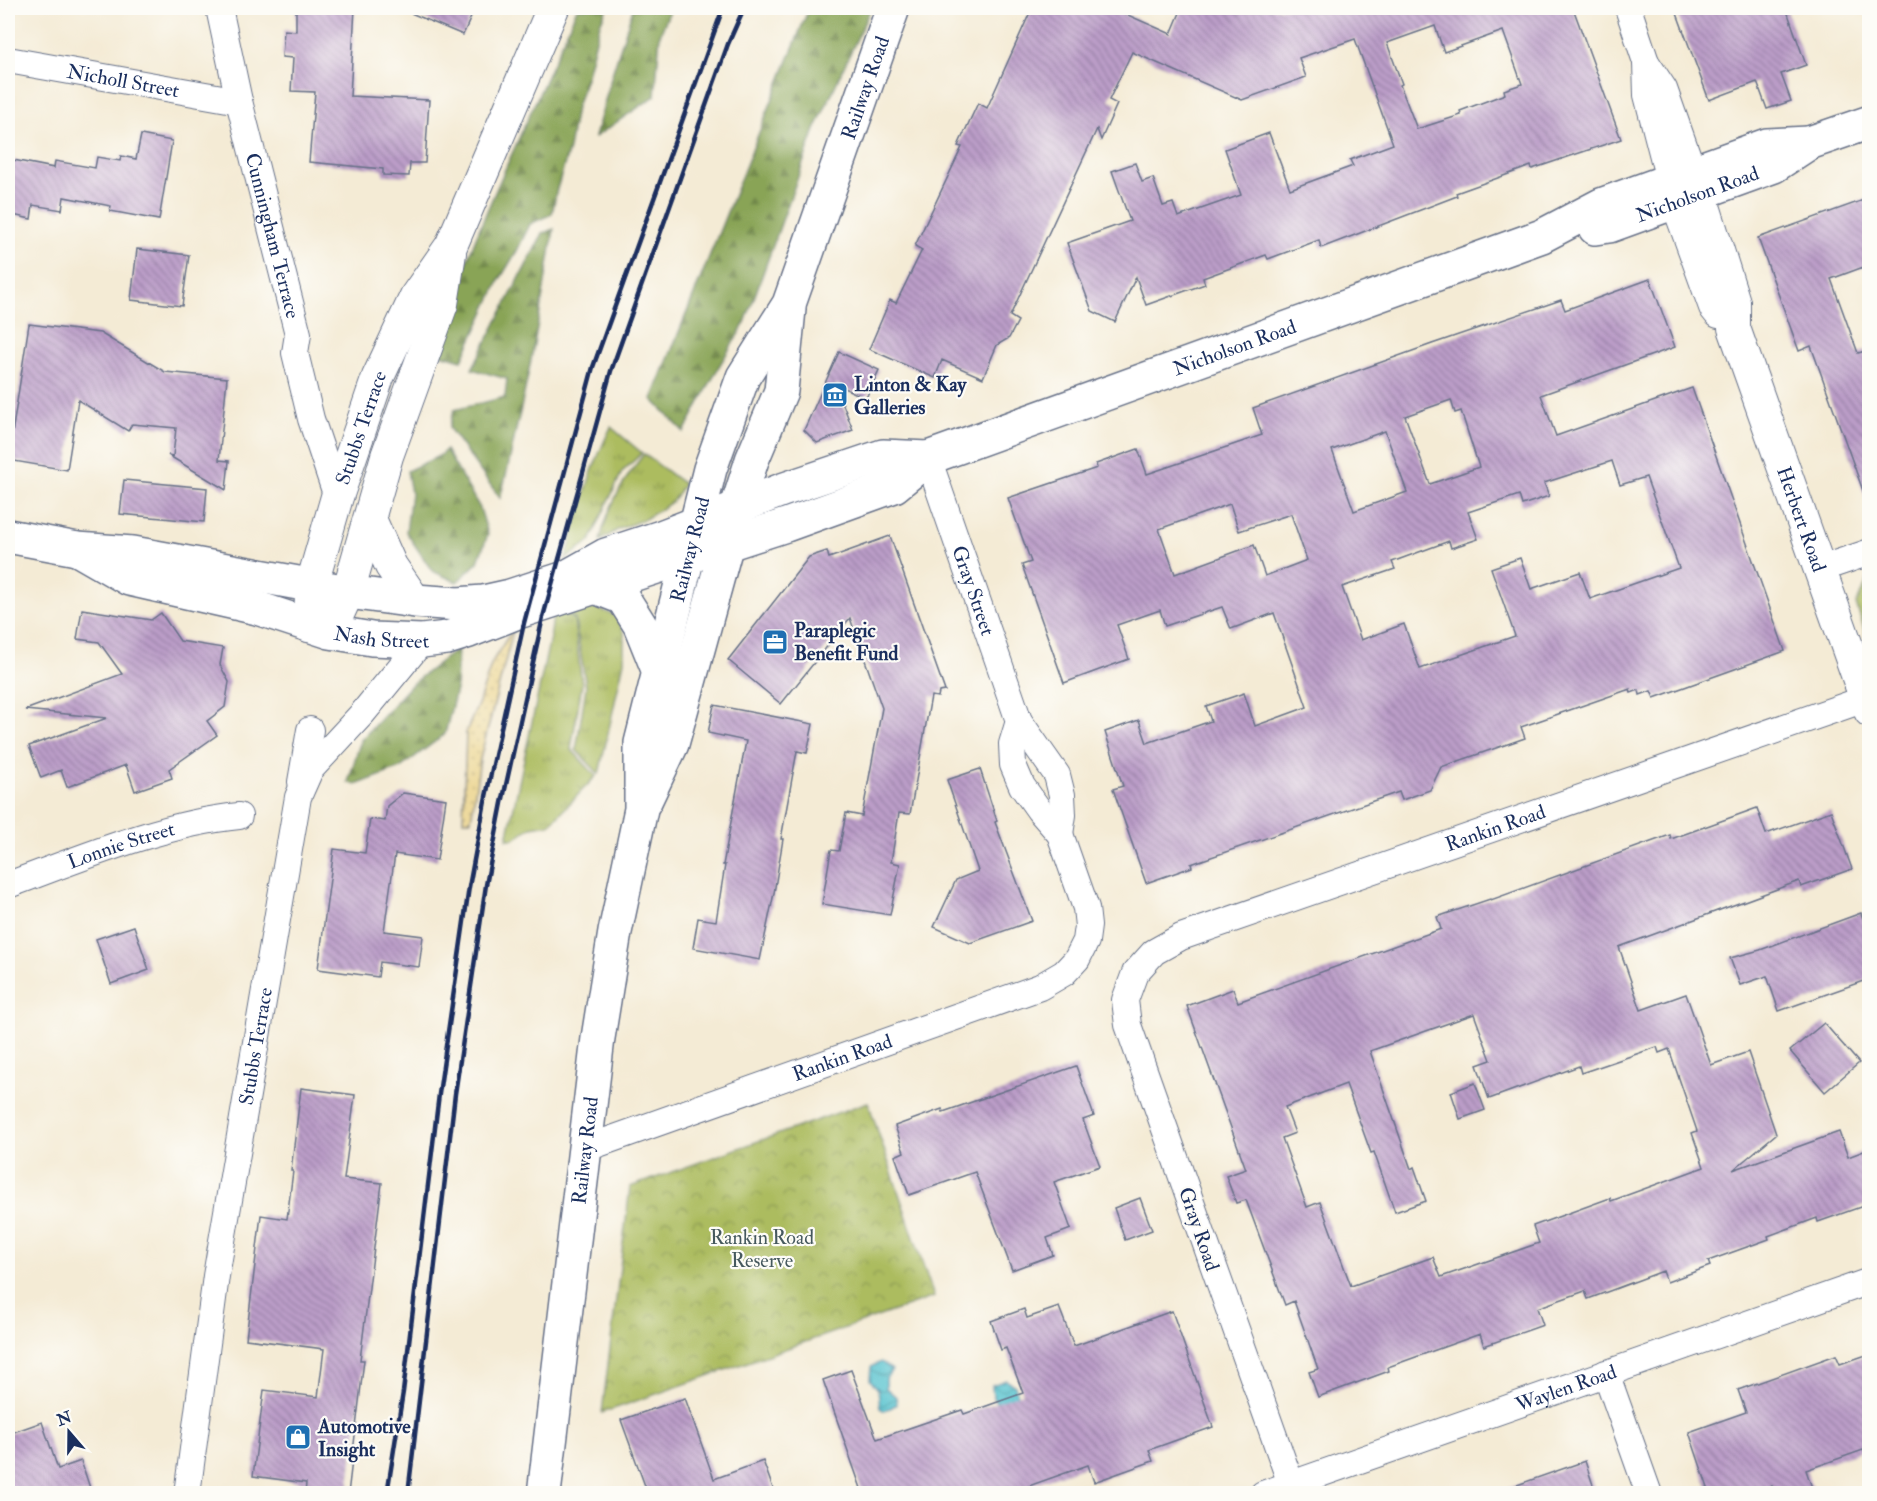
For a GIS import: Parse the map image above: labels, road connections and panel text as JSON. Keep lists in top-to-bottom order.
{
  "streets": {
    "main road": ["Railway Road", "Nicholson Road", "Nash Street"],
    "street": [
      "Nicholl Street",
      "Cunningham Terrace",
      "Stubbs Terrace",
      "Herbert Road",
      "Gray Street",
      "Rankin Road",
      "Lonnie Street",
      "Gray Road",
      "Waylen Road"
    ]
  },
  "crossings": [
    ["Nicholl Street", "Cunningham Terrace"],
    ["Railway Road", "Nicholson Road"],
    ["Railway Road", "Nash Street"],
    ["Railway Road", "Rankin Road"],
    ["Nicholson Road", "Herbert Road"],
    ["Nicholson Road", "Gray Street"],
    ["Nicholson Road", "Nash Street"],
    ["Cunningham Terrace", "Stubbs Terrace"],
    ["Stubbs Terrace", "Nash Street"],
    ["Herbert Road", "Rankin Road"],
    ["Gray Street", "Rankin Road"],
    ["Rankin Road", "Gray Road"],
    ["Gray Road", "Waylen Road"]
  ],
  "parks": ["Rankin Road Reserve"],
  "places": {
    "museum": ["Linton & Kay Galleries"],
    "office": ["Paraplegic Benefit Fund"],
    "shop": ["Automotive Insight"]
  },
  "north": "top"
}
